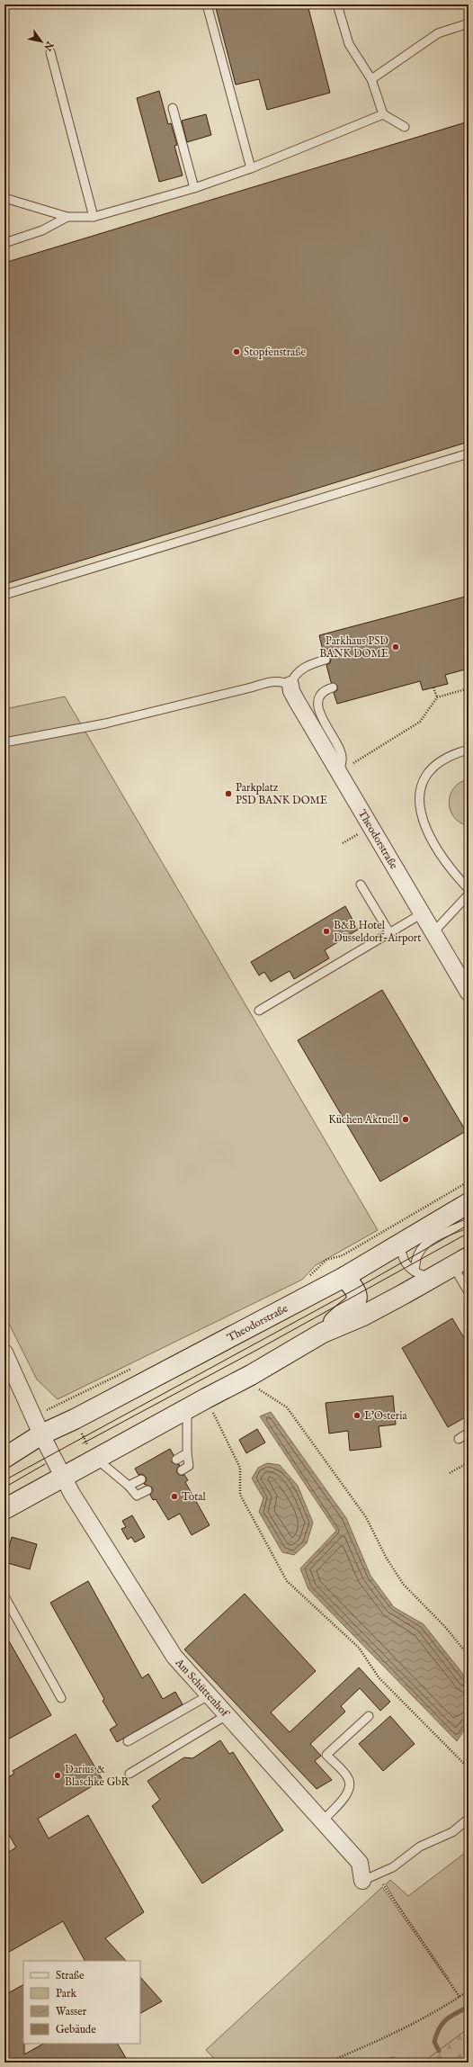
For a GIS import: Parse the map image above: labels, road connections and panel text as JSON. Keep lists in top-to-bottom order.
{
  "streets": {
    "main road": ["Theodorstraße"],
    "street": ["Am Schüttenhof"]
  },
  "places": [
    "Stopfenstraße",
    "Parkhaus PSD BANK DOME",
    "Parkplatz PSD BANK DOME",
    "B&B Hotel Düsseldorf-Airport",
    "Küchen Aktuell",
    "L'Osteria",
    "Total",
    "Darius & Blaschke GbR"
  ],
  "legend": [
    "Straße",
    "Park",
    "Wasser",
    "Gebäude"
  ],
  "north": "bottom right"
}
